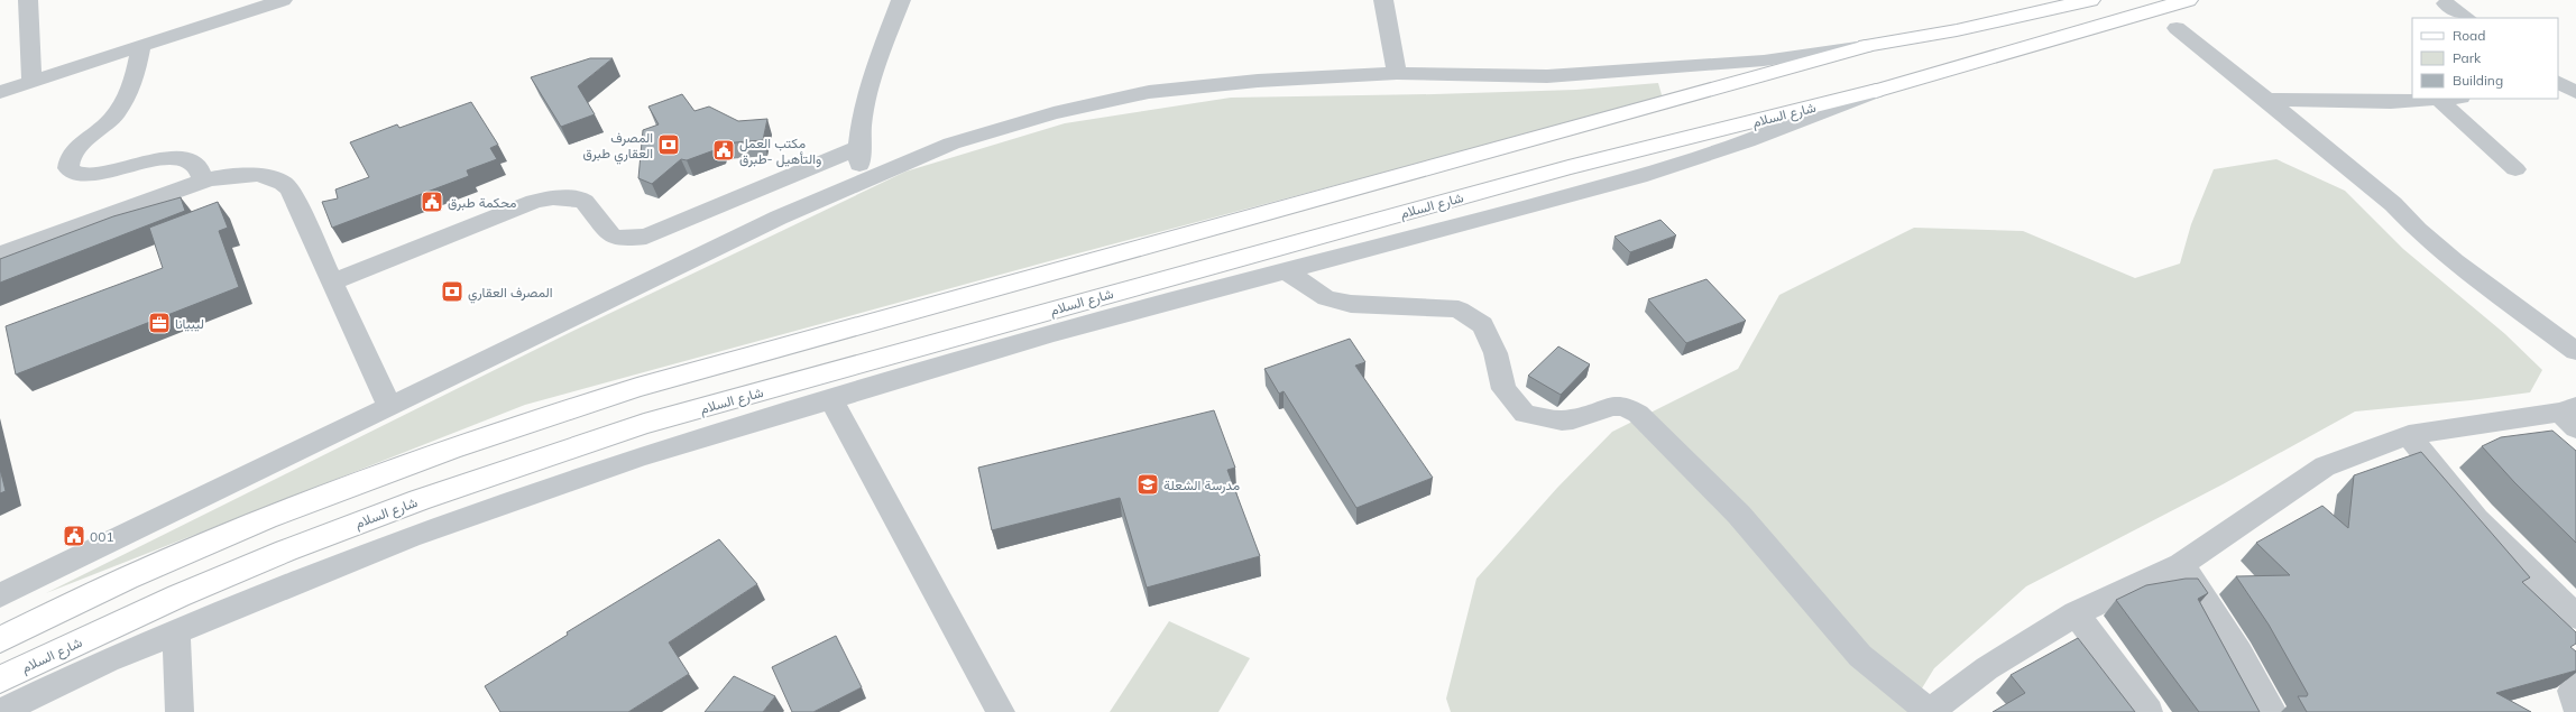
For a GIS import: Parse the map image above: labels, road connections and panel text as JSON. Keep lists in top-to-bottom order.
{
  "streets": {
    "main road": ["شارع السلام"]
  },
  "places": {
    "bank": ["المصرف العقاري طبرق", "المصرف العقاري"],
    "public building": ["مكتب العمل والتأهيل -طبرق", "محكمة طبرق", "001"],
    "office": ["ليبيانا"],
    "school or university": ["مدرسة الشعلة"]
  },
  "legend": ["Road", "Park", "Building"]
}
